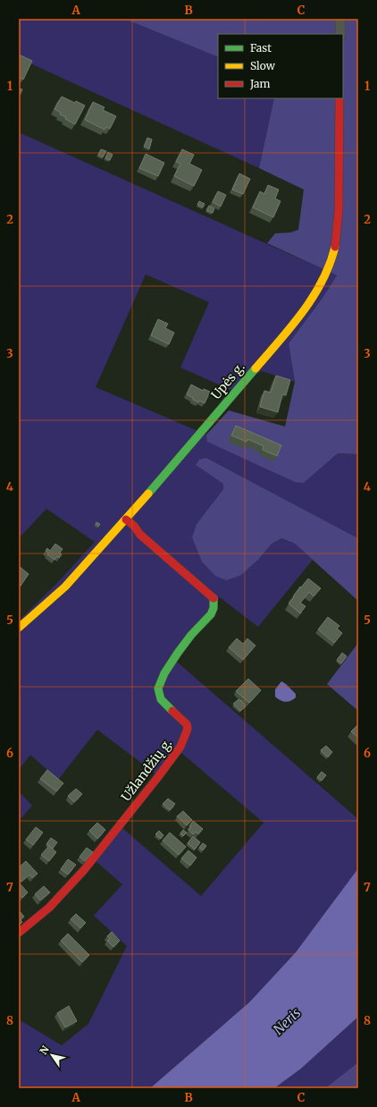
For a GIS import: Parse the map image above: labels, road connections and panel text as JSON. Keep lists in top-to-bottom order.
{
  "streets": {
    "street": ["Upės g.", "Užlandžių g."]
  },
  "crossings": [
    ["Upės g.", "Užlandžių g."]
  ],
  "water": ["Neris"],
  "legend": ["Fast", "Slow", "Jam"],
  "north": "top left",
  "grid": {
    "columns": ["A", "B", "C"],
    "rows": [
      "1",
      "2",
      "3",
      "4",
      "5",
      "6",
      "7",
      "8"
    ]
  }
}
